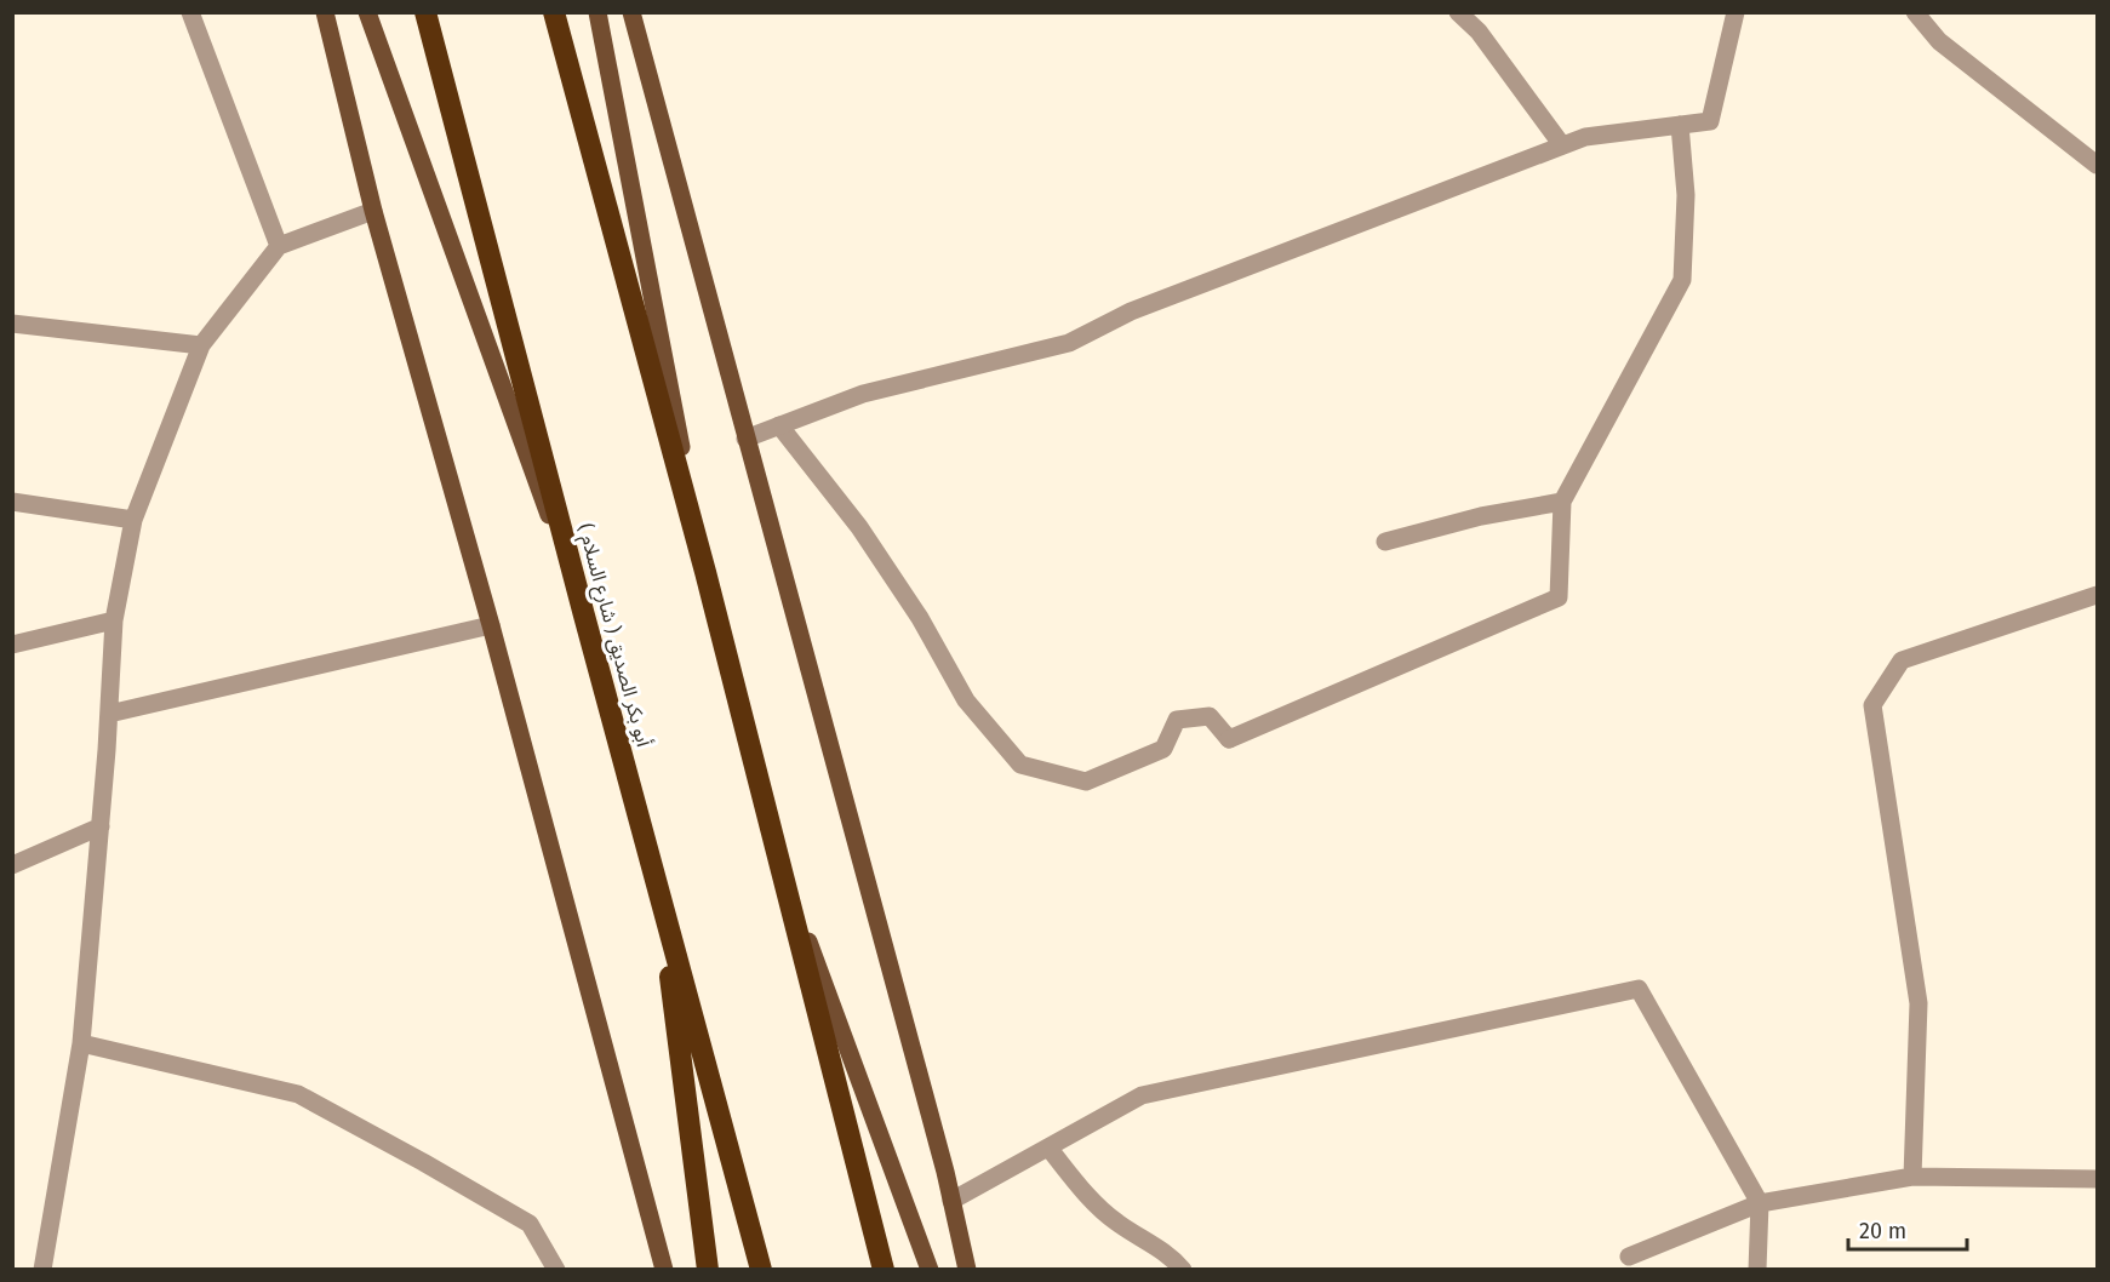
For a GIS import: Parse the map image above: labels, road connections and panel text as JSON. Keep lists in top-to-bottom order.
{
  "streets": {
    "highway": ["( شارع السلام ) أبو بكر الصديق"]
  },
  "scale_bar": "20 m"
}
